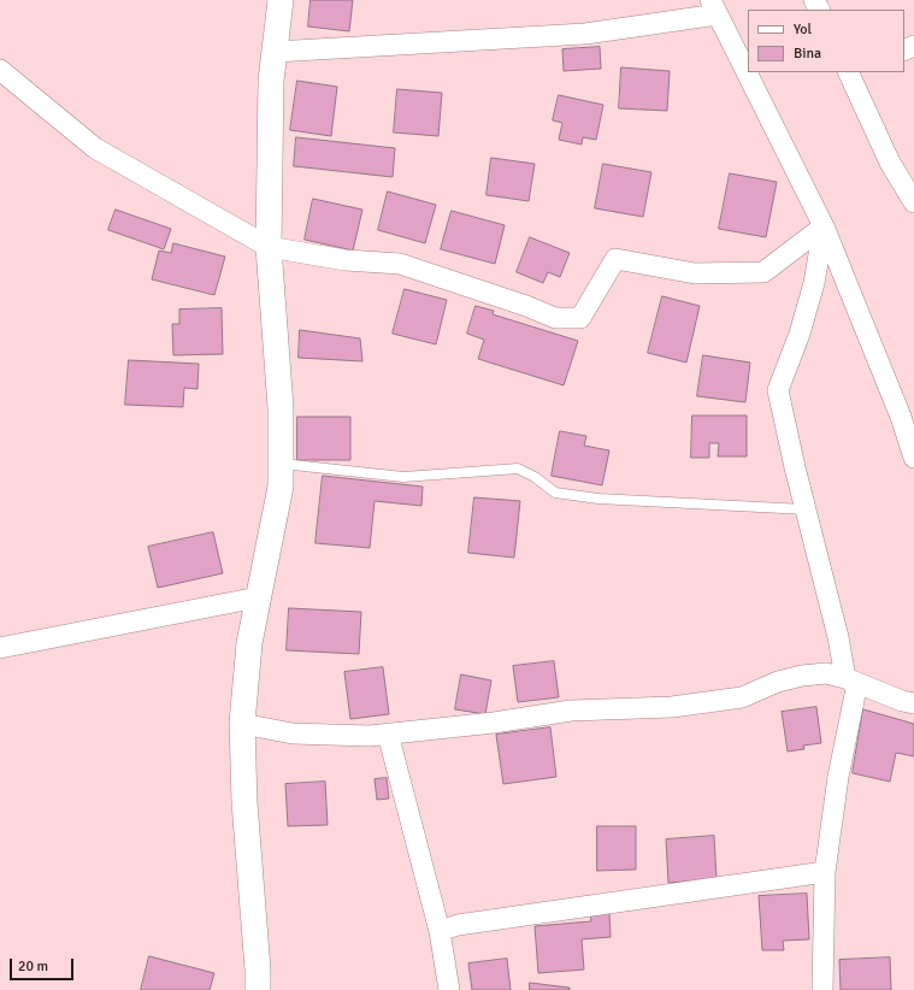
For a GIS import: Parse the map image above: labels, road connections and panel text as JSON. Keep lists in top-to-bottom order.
{
  "legend": ["Yol", "Bina"],
  "scale_bar": "20 m"
}
